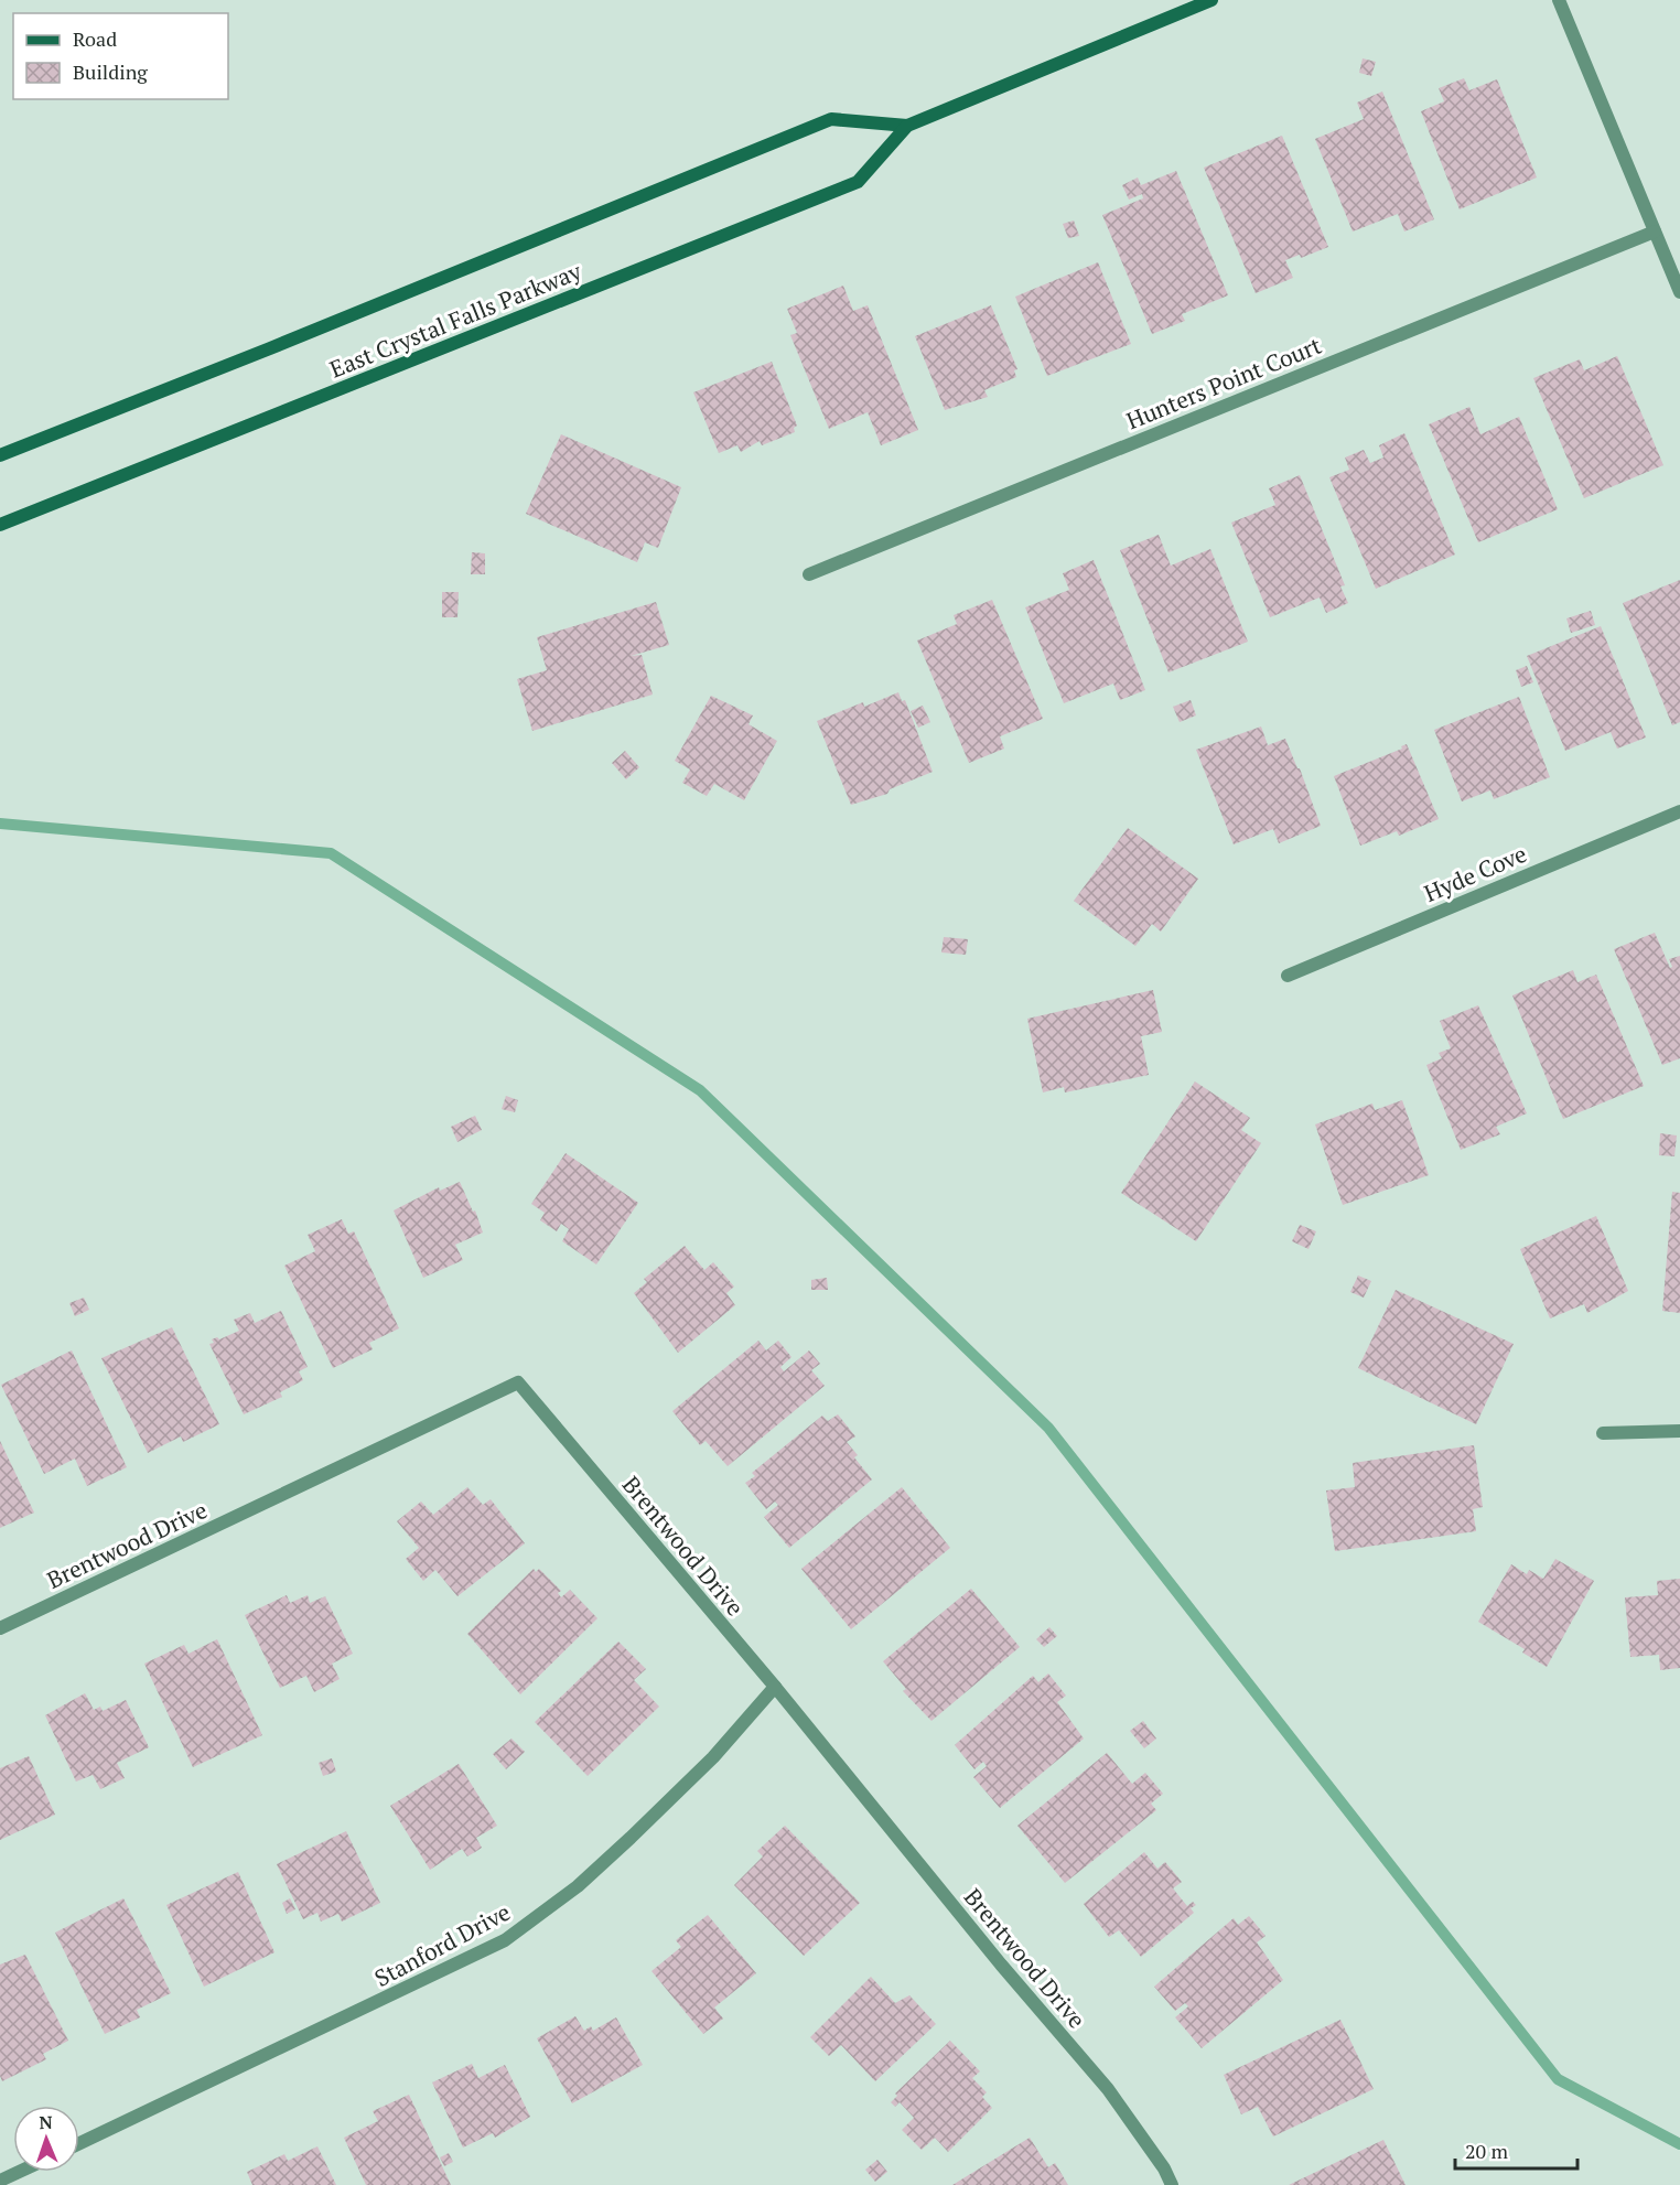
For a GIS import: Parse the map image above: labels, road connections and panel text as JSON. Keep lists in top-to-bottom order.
{
  "streets": {
    "main road": ["East Crystal Falls Parkway"],
    "street": [
      "Hunters Point Court",
      "Hyde Cove",
      "Brentwood Drive",
      "Stanford Drive"
    ]
  },
  "crossings": [
    ["Brentwood Drive", "Stanford Drive"]
  ],
  "legend": ["Road", "Building"],
  "scale_bar": "20 m",
  "north": "top"
}
